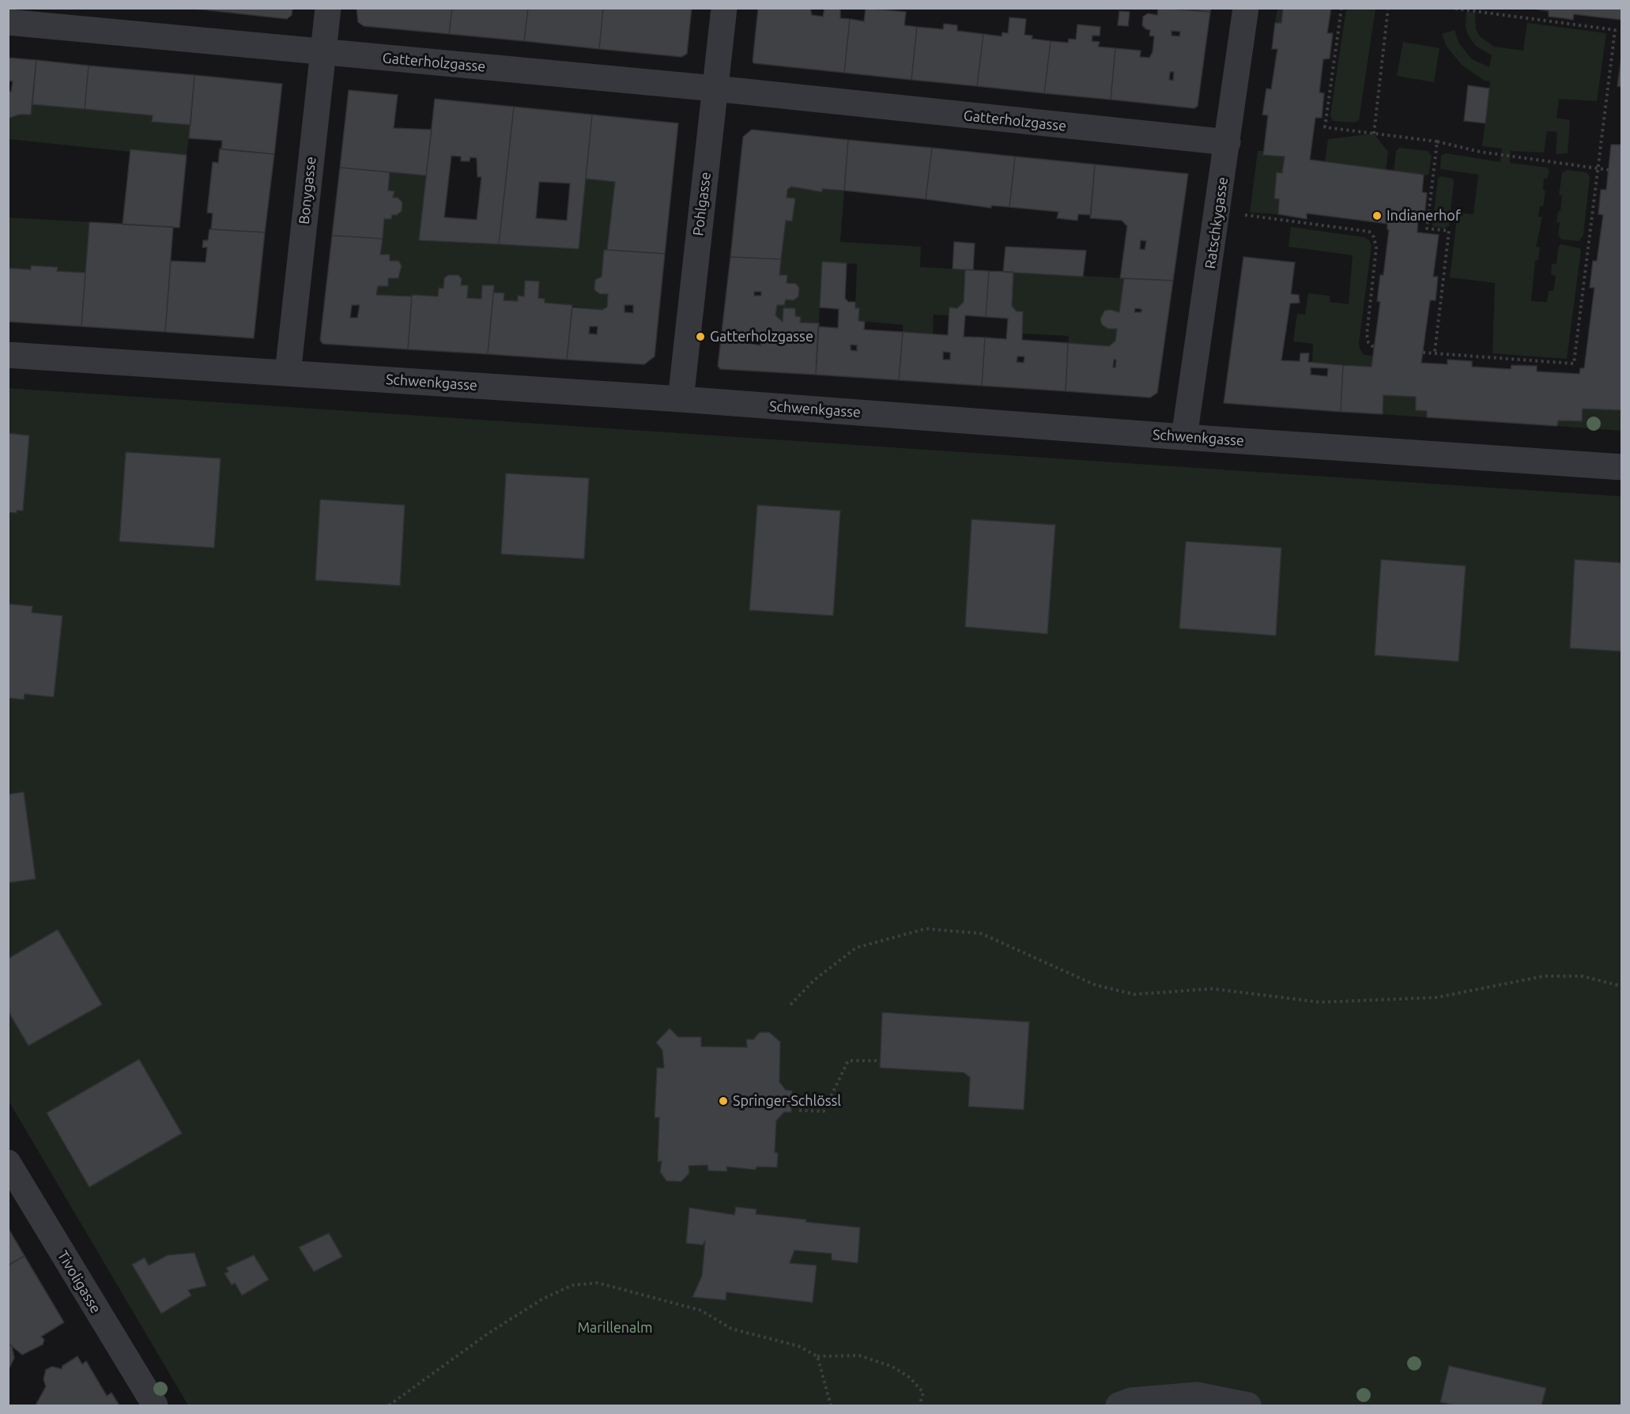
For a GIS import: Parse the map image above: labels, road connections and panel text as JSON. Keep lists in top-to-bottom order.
{
  "streets": {
    "street": [
      "Gatterholzgasse",
      "Bonygasse",
      "Pohlgasse",
      "Ratschkygasse",
      "Schwenkgasse",
      "Tivoligasse"
    ]
  },
  "crossings": [
    ["Gatterholzgasse", "Bonygasse"],
    ["Gatterholzgasse", "Pohlgasse"],
    ["Gatterholzgasse", "Ratschkygasse"],
    ["Bonygasse", "Schwenkgasse"],
    ["Pohlgasse", "Schwenkgasse"],
    ["Ratschkygasse", "Schwenkgasse"]
  ],
  "parks": ["Marillenalm"],
  "places": ["Indianerhof", "Gatterholzgasse", "Springer-Schlössl"]
}
